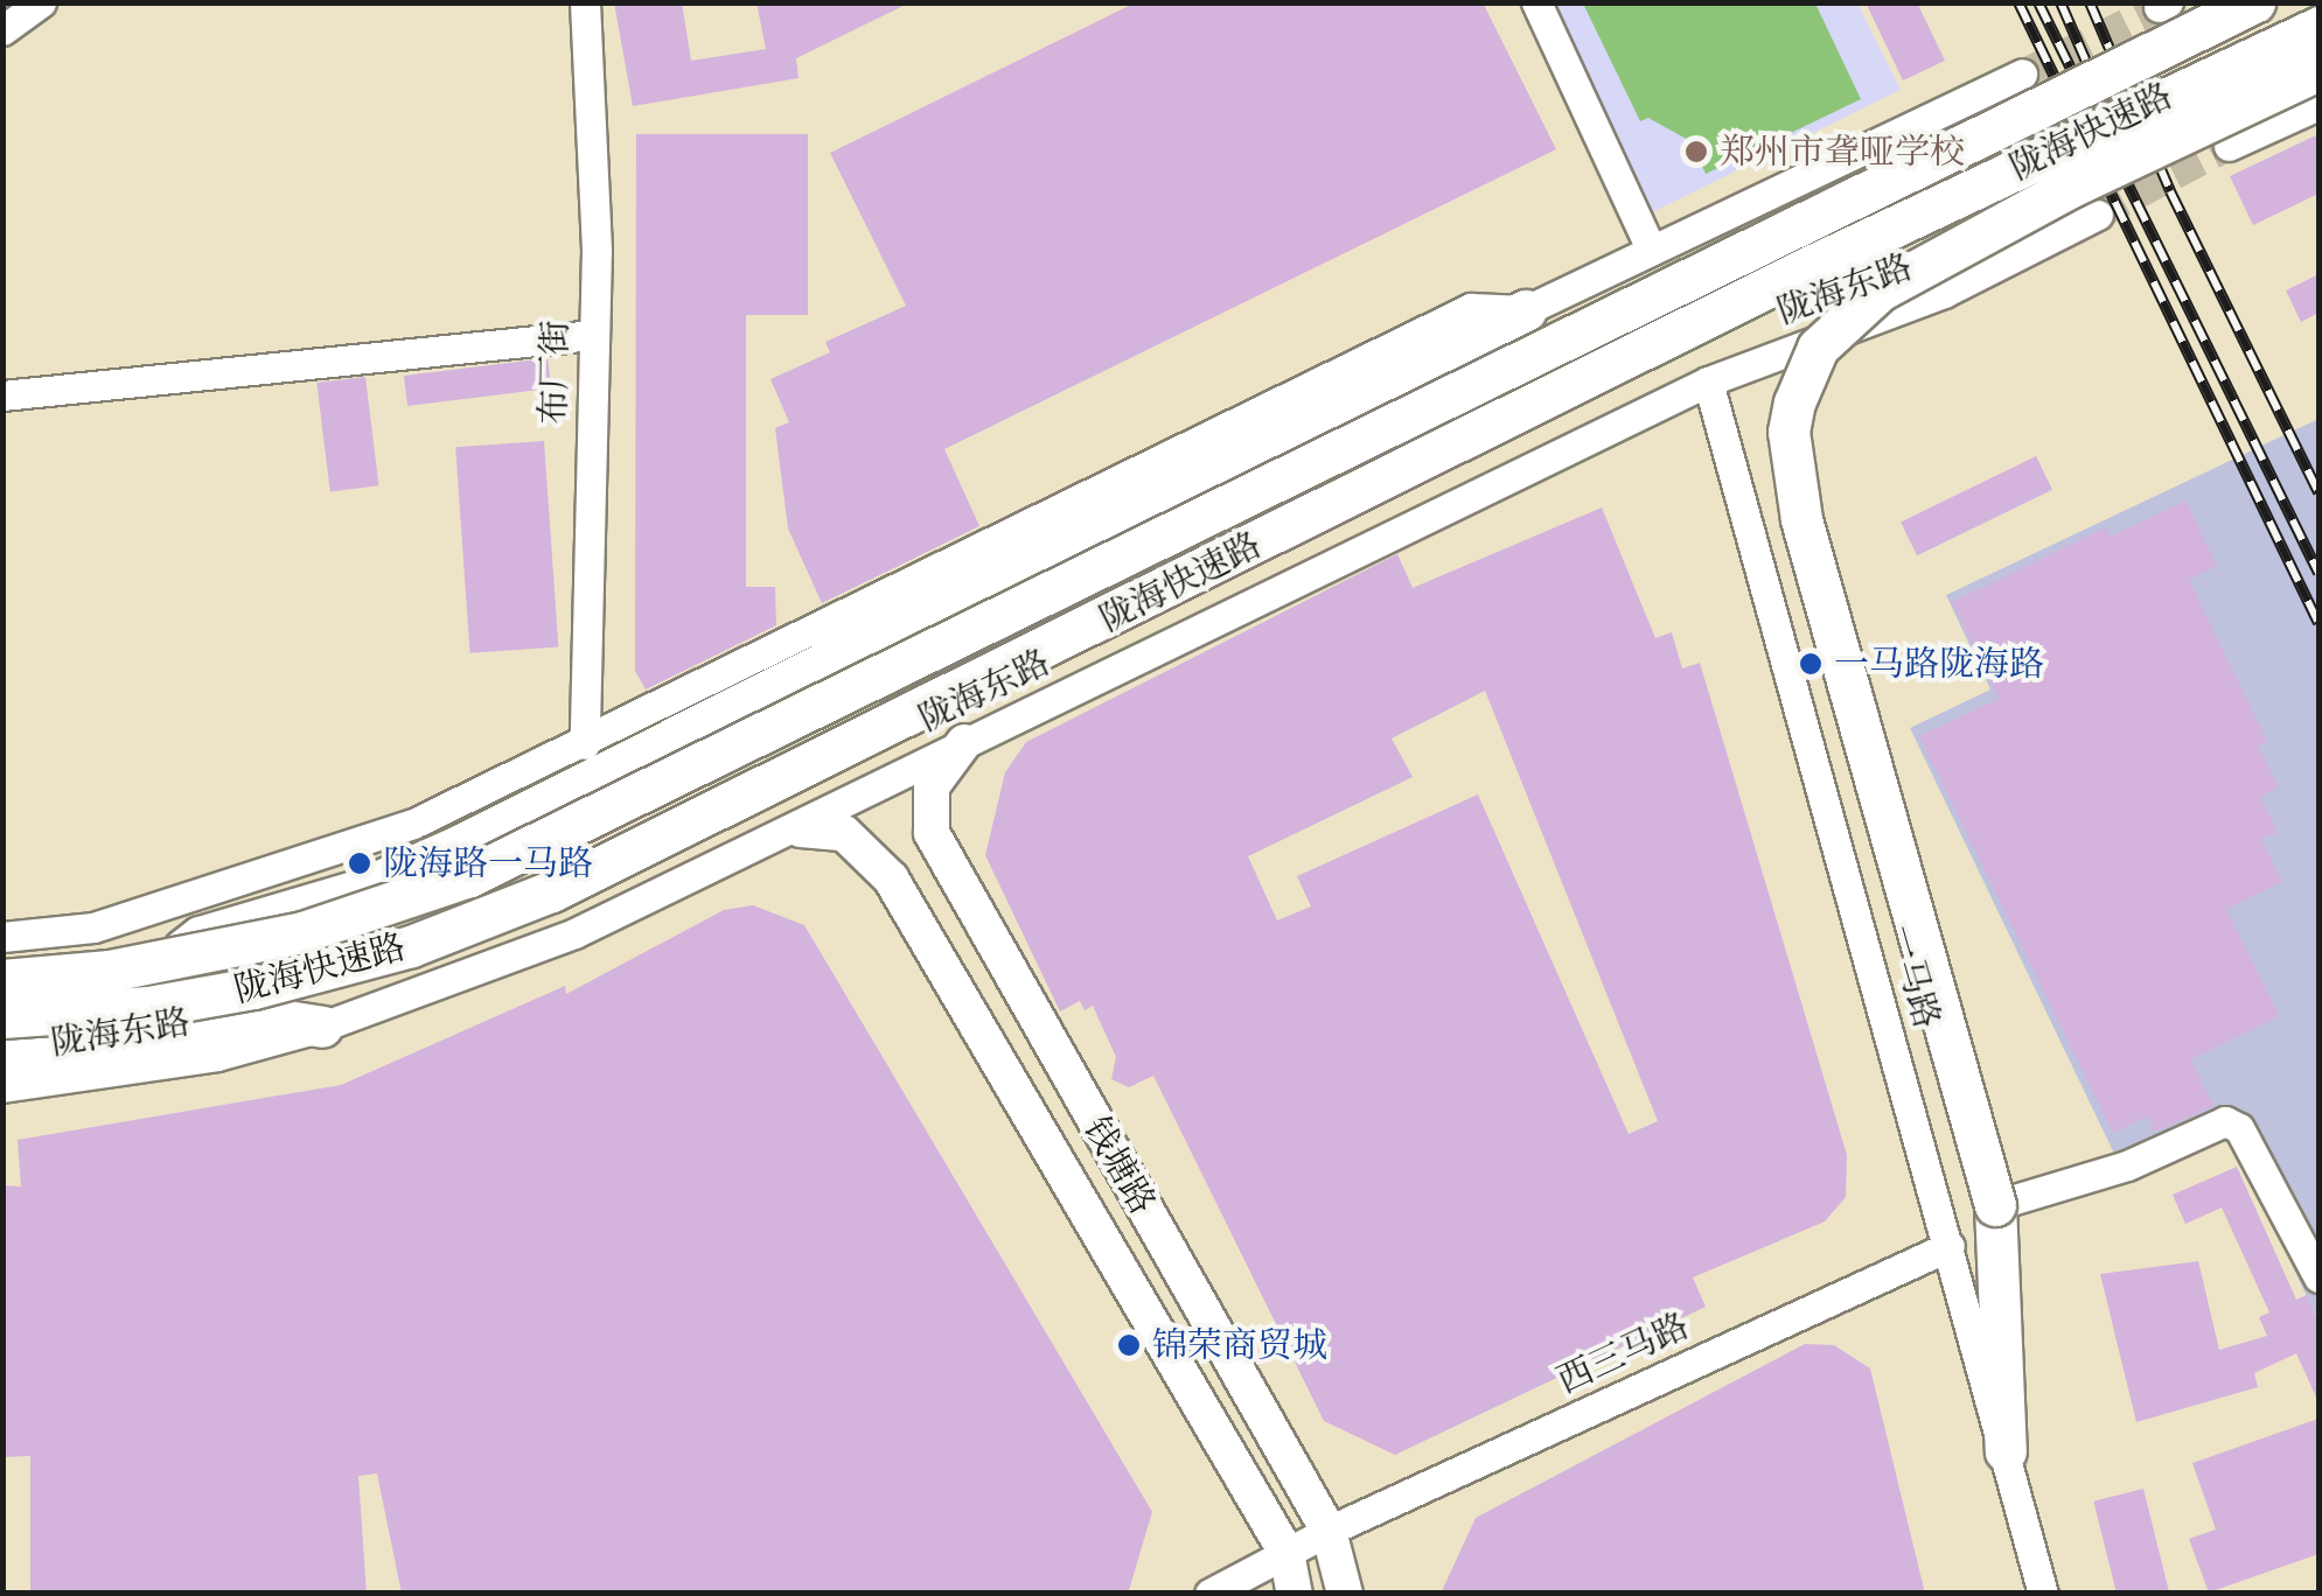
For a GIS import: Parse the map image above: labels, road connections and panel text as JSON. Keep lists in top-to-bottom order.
{
  "streets": {
    "highway": ["陇海快速路"],
    "main road": ["钱塘路"],
    "street": [
      "陇海东路",
      "布厂街",
      "一马路",
      "西三马路"
    ]
  },
  "crossings": [
    ["陇海东路", "一马路"],
    ["陇海东路", "钱塘路"],
    ["一马路", "西三马路"],
    ["钱塘路", "西三马路"]
  ],
  "places": [
    "郑州市聋哑学校",
    "一马路陇海路",
    "陇海路一马路",
    "锦荣商贸城"
  ]
}
